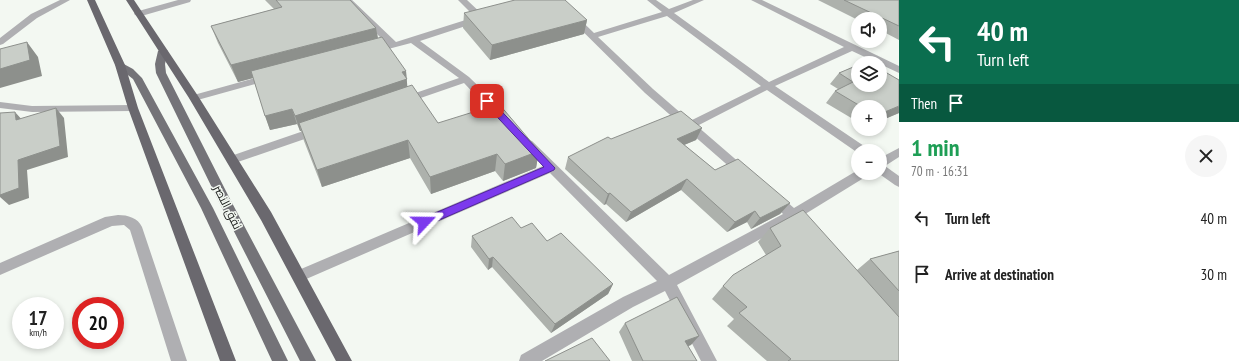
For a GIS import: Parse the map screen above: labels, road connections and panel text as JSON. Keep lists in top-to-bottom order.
{
  "streets": {
    "main road": ["نفق النصر"]
  },
  "page": {
    "turn": ["40 m", "Turn left"],
    "map_buttons": ["+", "−"],
    "then": "Then",
    "heading": ["1 min", "70 m · 16:31"],
    "list": [
      {
        "name": "Turn left",
        "value": "40 m"
      },
      {
        "name": "Arrive at destination",
        "value": "30 m"
      }
    ],
    "speed": "17 km/h",
    "limit": "20"
  }
}
